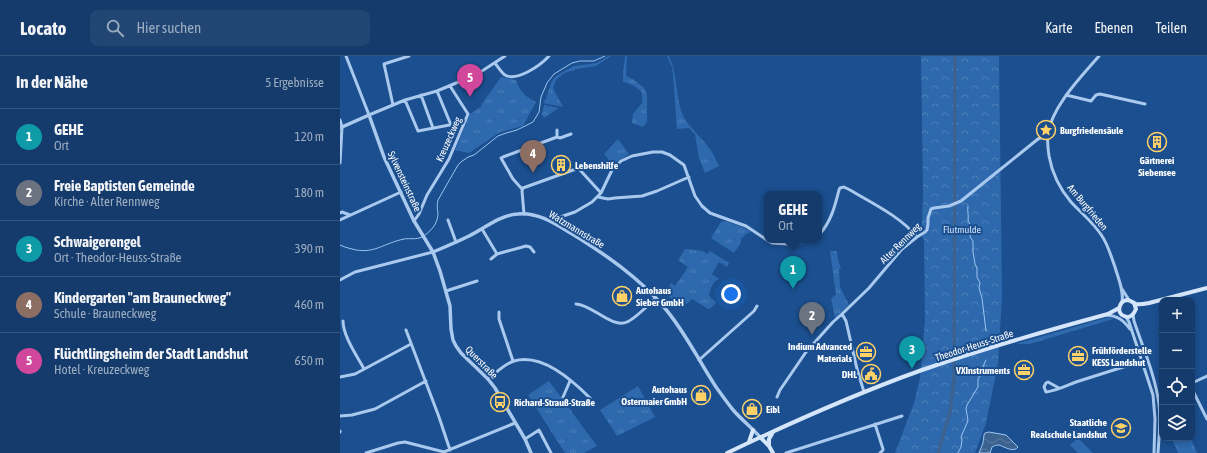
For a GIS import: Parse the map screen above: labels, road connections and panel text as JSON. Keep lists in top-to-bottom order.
{
  "streets": {
    "main road": ["Theodor-Heuss-Straße"],
    "street": [
      "Kreuzeckweg",
      "Sylvensteinstraße",
      "Am Burgfrieden",
      "Watzmannstraße",
      "Alter Rennweg",
      "Querstraße"
    ]
  },
  "crossings": [
    ["Kreuzeckweg", "Sylvensteinstraße"],
    ["Sylvensteinstraße", "Watzmannstraße"],
    ["Sylvensteinstraße", "Querstraße"],
    ["Am Burgfrieden", "Alter Rennweg"],
    ["Am Burgfrieden", "Theodor-Heuss-Straße"],
    ["Watzmannstraße", "Theodor-Heuss-Straße"],
    ["Watzmannstraße", "Querstraße"]
  ],
  "parks": ["Flutmulde"],
  "places": {
    "place": ["Burgfriedensäule"],
    "building": ["Gärtnerei Siebensee", "Lebenshilfe"],
    "shop": ["Autohaus Sieber GmbH", "Autohaus Ostermaier GmbH", "Eibl"],
    "office": ["Indium Advanced Materials", "Frühförderstelle KESS Landshut", "VXInstruments"],
    "public building": ["DHL"],
    "bus stop": ["Richard-Strauß-Straße"],
    "school or university": ["Staatliche Realschule Landshut"]
  },
  "page": {
    "header": "Locato",
    "search": "Hier suchen",
    "nav": ["Karte", "Ebenen", "Teilen"],
    "heading": ["In der Nähe", "5 Ergebnisse"],
    "pins": [
      "5",
      "4",
      "1",
      "2",
      "3"
    ],
    "list": [
      {
        "mark": "1",
        "name": "GEHE",
        "note": "Ort",
        "value": "120 m"
      },
      {
        "mark": "2",
        "name": "Freie Baptisten Gemeinde",
        "note": "Kirche · Alter Rennweg",
        "value": "180 m"
      },
      {
        "mark": "3",
        "name": "Schwaigerengel",
        "note": "Ort · Theodor-Heuss-Straße",
        "value": "390 m"
      },
      {
        "mark": "4",
        "name": "Kindergarten \"am Brauneckweg\"",
        "note": "Schule · Brauneckweg",
        "value": "460 m"
      },
      {
        "mark": "5",
        "name": "Flüchtlingsheim der Stadt Landshut",
        "note": "Hotel · Kreuzeckweg",
        "value": "650 m"
      }
    ],
    "popup": ["GEHE", "Ort"],
    "map_buttons": ["+", "−"]
  }
}
